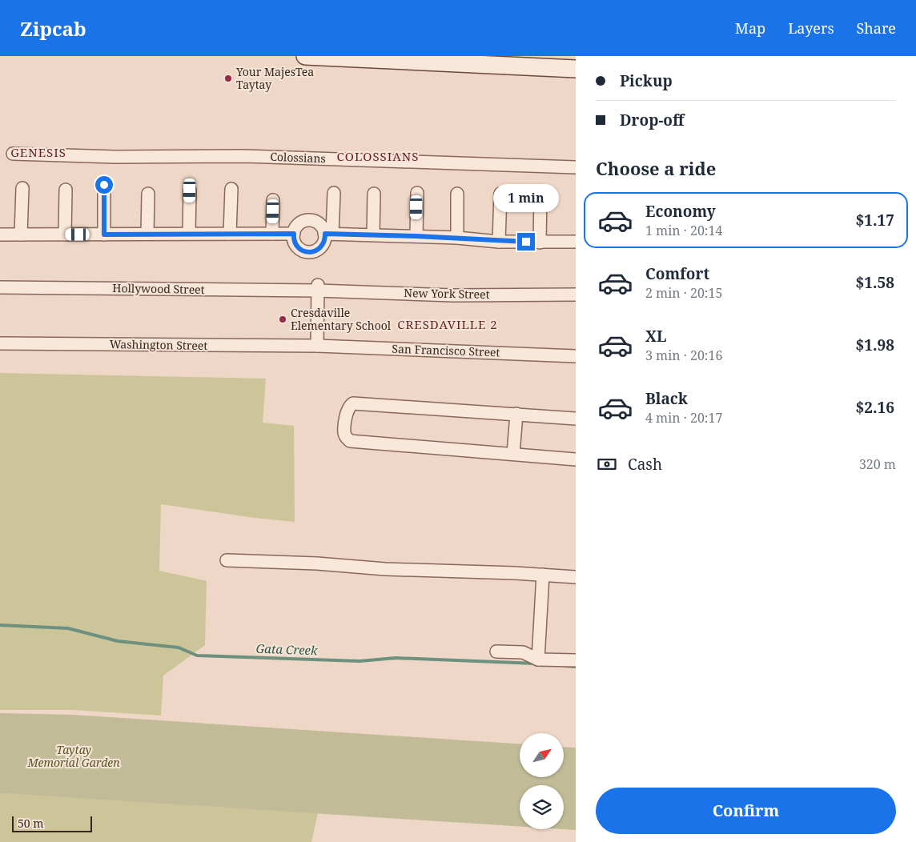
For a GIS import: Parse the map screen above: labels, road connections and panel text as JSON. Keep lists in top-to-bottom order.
{
  "streets": {
    "street": [
      "Colossians",
      "Hollywood Street",
      "New York Street",
      "Washington Street",
      "San Francisco Street"
    ]
  },
  "crossings": [
    ["Hollywood Street", "New York Street"],
    ["Washington Street", "San Francisco Street"]
  ],
  "districts": ["GENESIS", "COLOSSIANS", "CRESDAVILLE 2"],
  "water": ["Gata Creek"],
  "parks": ["Taytay Memorial Garden"],
  "places": ["Your MajesTea Taytay", "Cresdaville Elementary School"],
  "scale_bar": "50 m",
  "north": "top right",
  "page": {
    "header": "Zipcab",
    "nav": ["Map", "Layers", "Share"],
    "banner": ["Pickup", "Drop-off"],
    "heading": "Choose a ride",
    "bubble": "1 min",
    "list": [
      {
        "name": "Economy",
        "note": "1 min · 20:14",
        "value": "$1.17"
      },
      {
        "name": "Comfort",
        "note": "2 min · 20:15",
        "value": "$1.58"
      },
      {
        "name": "XL",
        "note": "3 min · 20:16",
        "value": "$1.98"
      },
      {
        "name": "Black",
        "note": "4 min · 20:17",
        "value": "$2.16"
      }
    ],
    "pay": ["Cash", "320 m"],
    "buttons": "Confirm",
    "scale": "50 m"
  }
}
